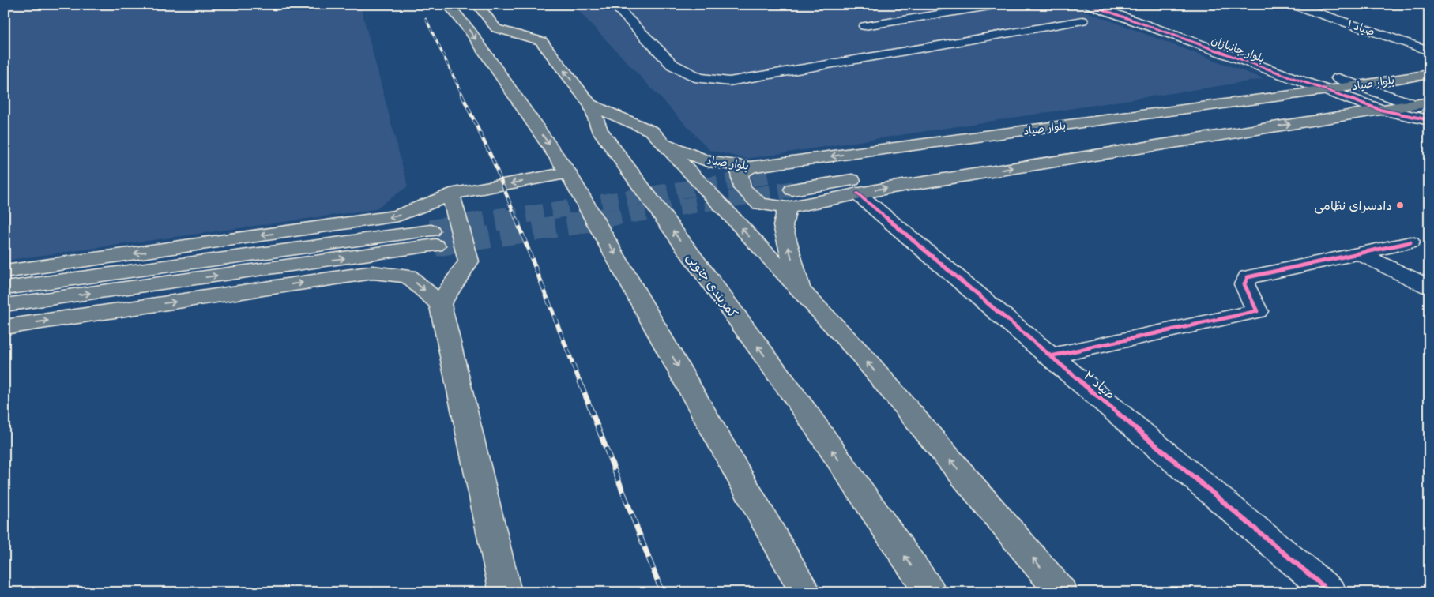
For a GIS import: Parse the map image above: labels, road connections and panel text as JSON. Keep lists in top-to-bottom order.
{
  "streets": {
    "main road": ["بلوار صیاد", "کمربندی جنوبی"],
    "street": ["صیاد ۱", "بلوار جانبازان", "صیاد ۲"]
  },
  "crossings": [
    ["بلوار جانبازان", "بلوار صیاد"]
  ],
  "places": ["دادسرای نظامی"]
}
